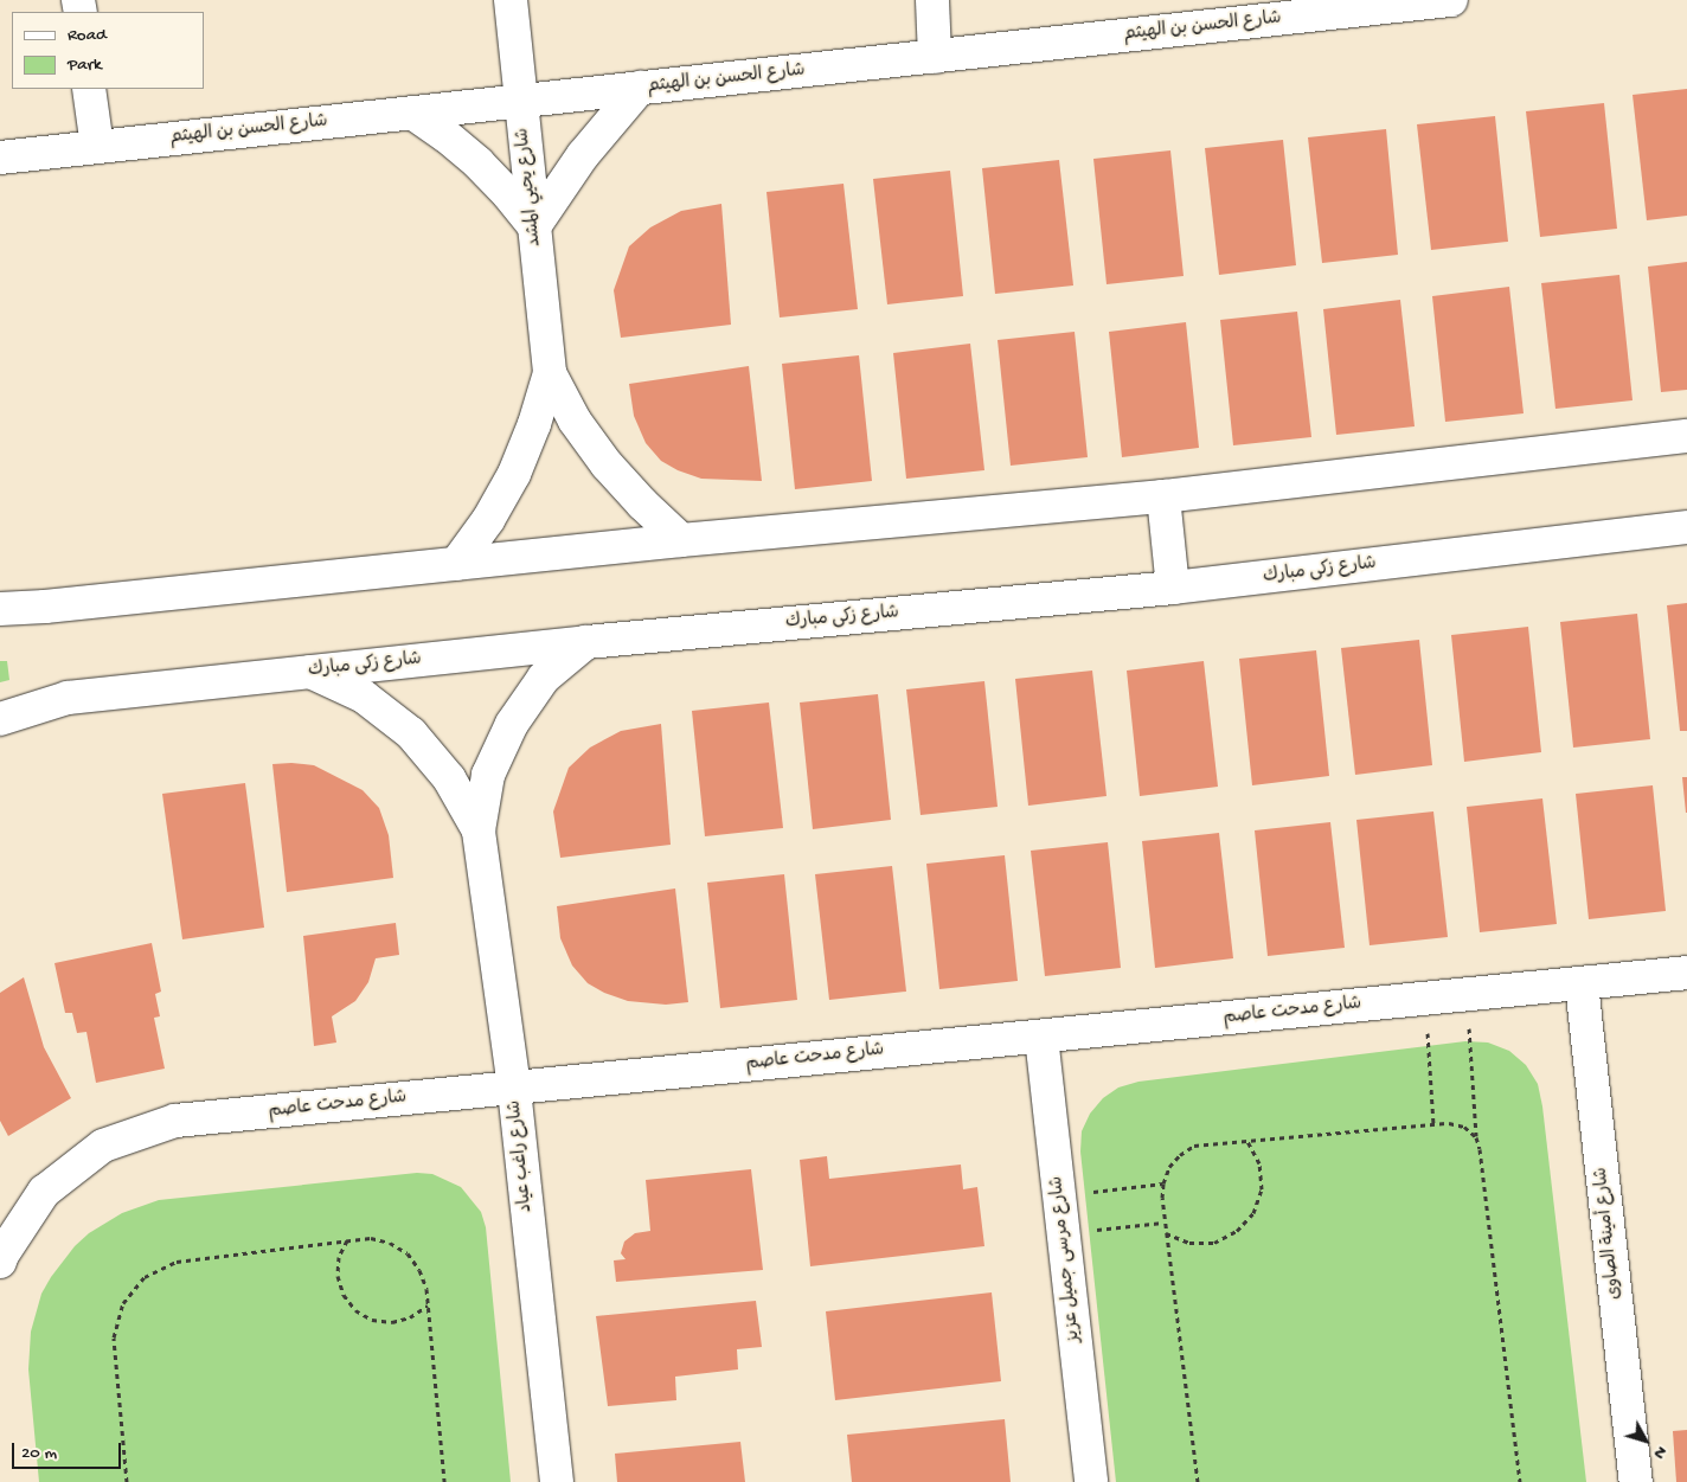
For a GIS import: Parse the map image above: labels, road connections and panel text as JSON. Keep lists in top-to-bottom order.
{
  "streets": {
    "street": [
      "شارع الحسن بن الهيثم",
      "شارع يحيي المشد",
      "شارع زكى مبارك",
      "شارع مدحت عاصم",
      "شارع راغب عياد",
      "شارع أمينة الصاوى",
      "شارع مرسى جميل عزيز"
    ]
  },
  "crossings": [
    ["شارع الحسن بن الهيثم", "شارع يحيي المشد"],
    ["شارع زكى مبارك", "شارع راغب عياد"],
    ["شارع مدحت عاصم", "شارع راغب عياد"],
    ["شارع مدحت عاصم", "شارع أمينة الصاوى"],
    ["شارع مدحت عاصم", "شارع مرسى جميل عزيز"]
  ],
  "legend": ["Road", "Park"],
  "scale_bar": "20 m",
  "north": "bottom right"
}
